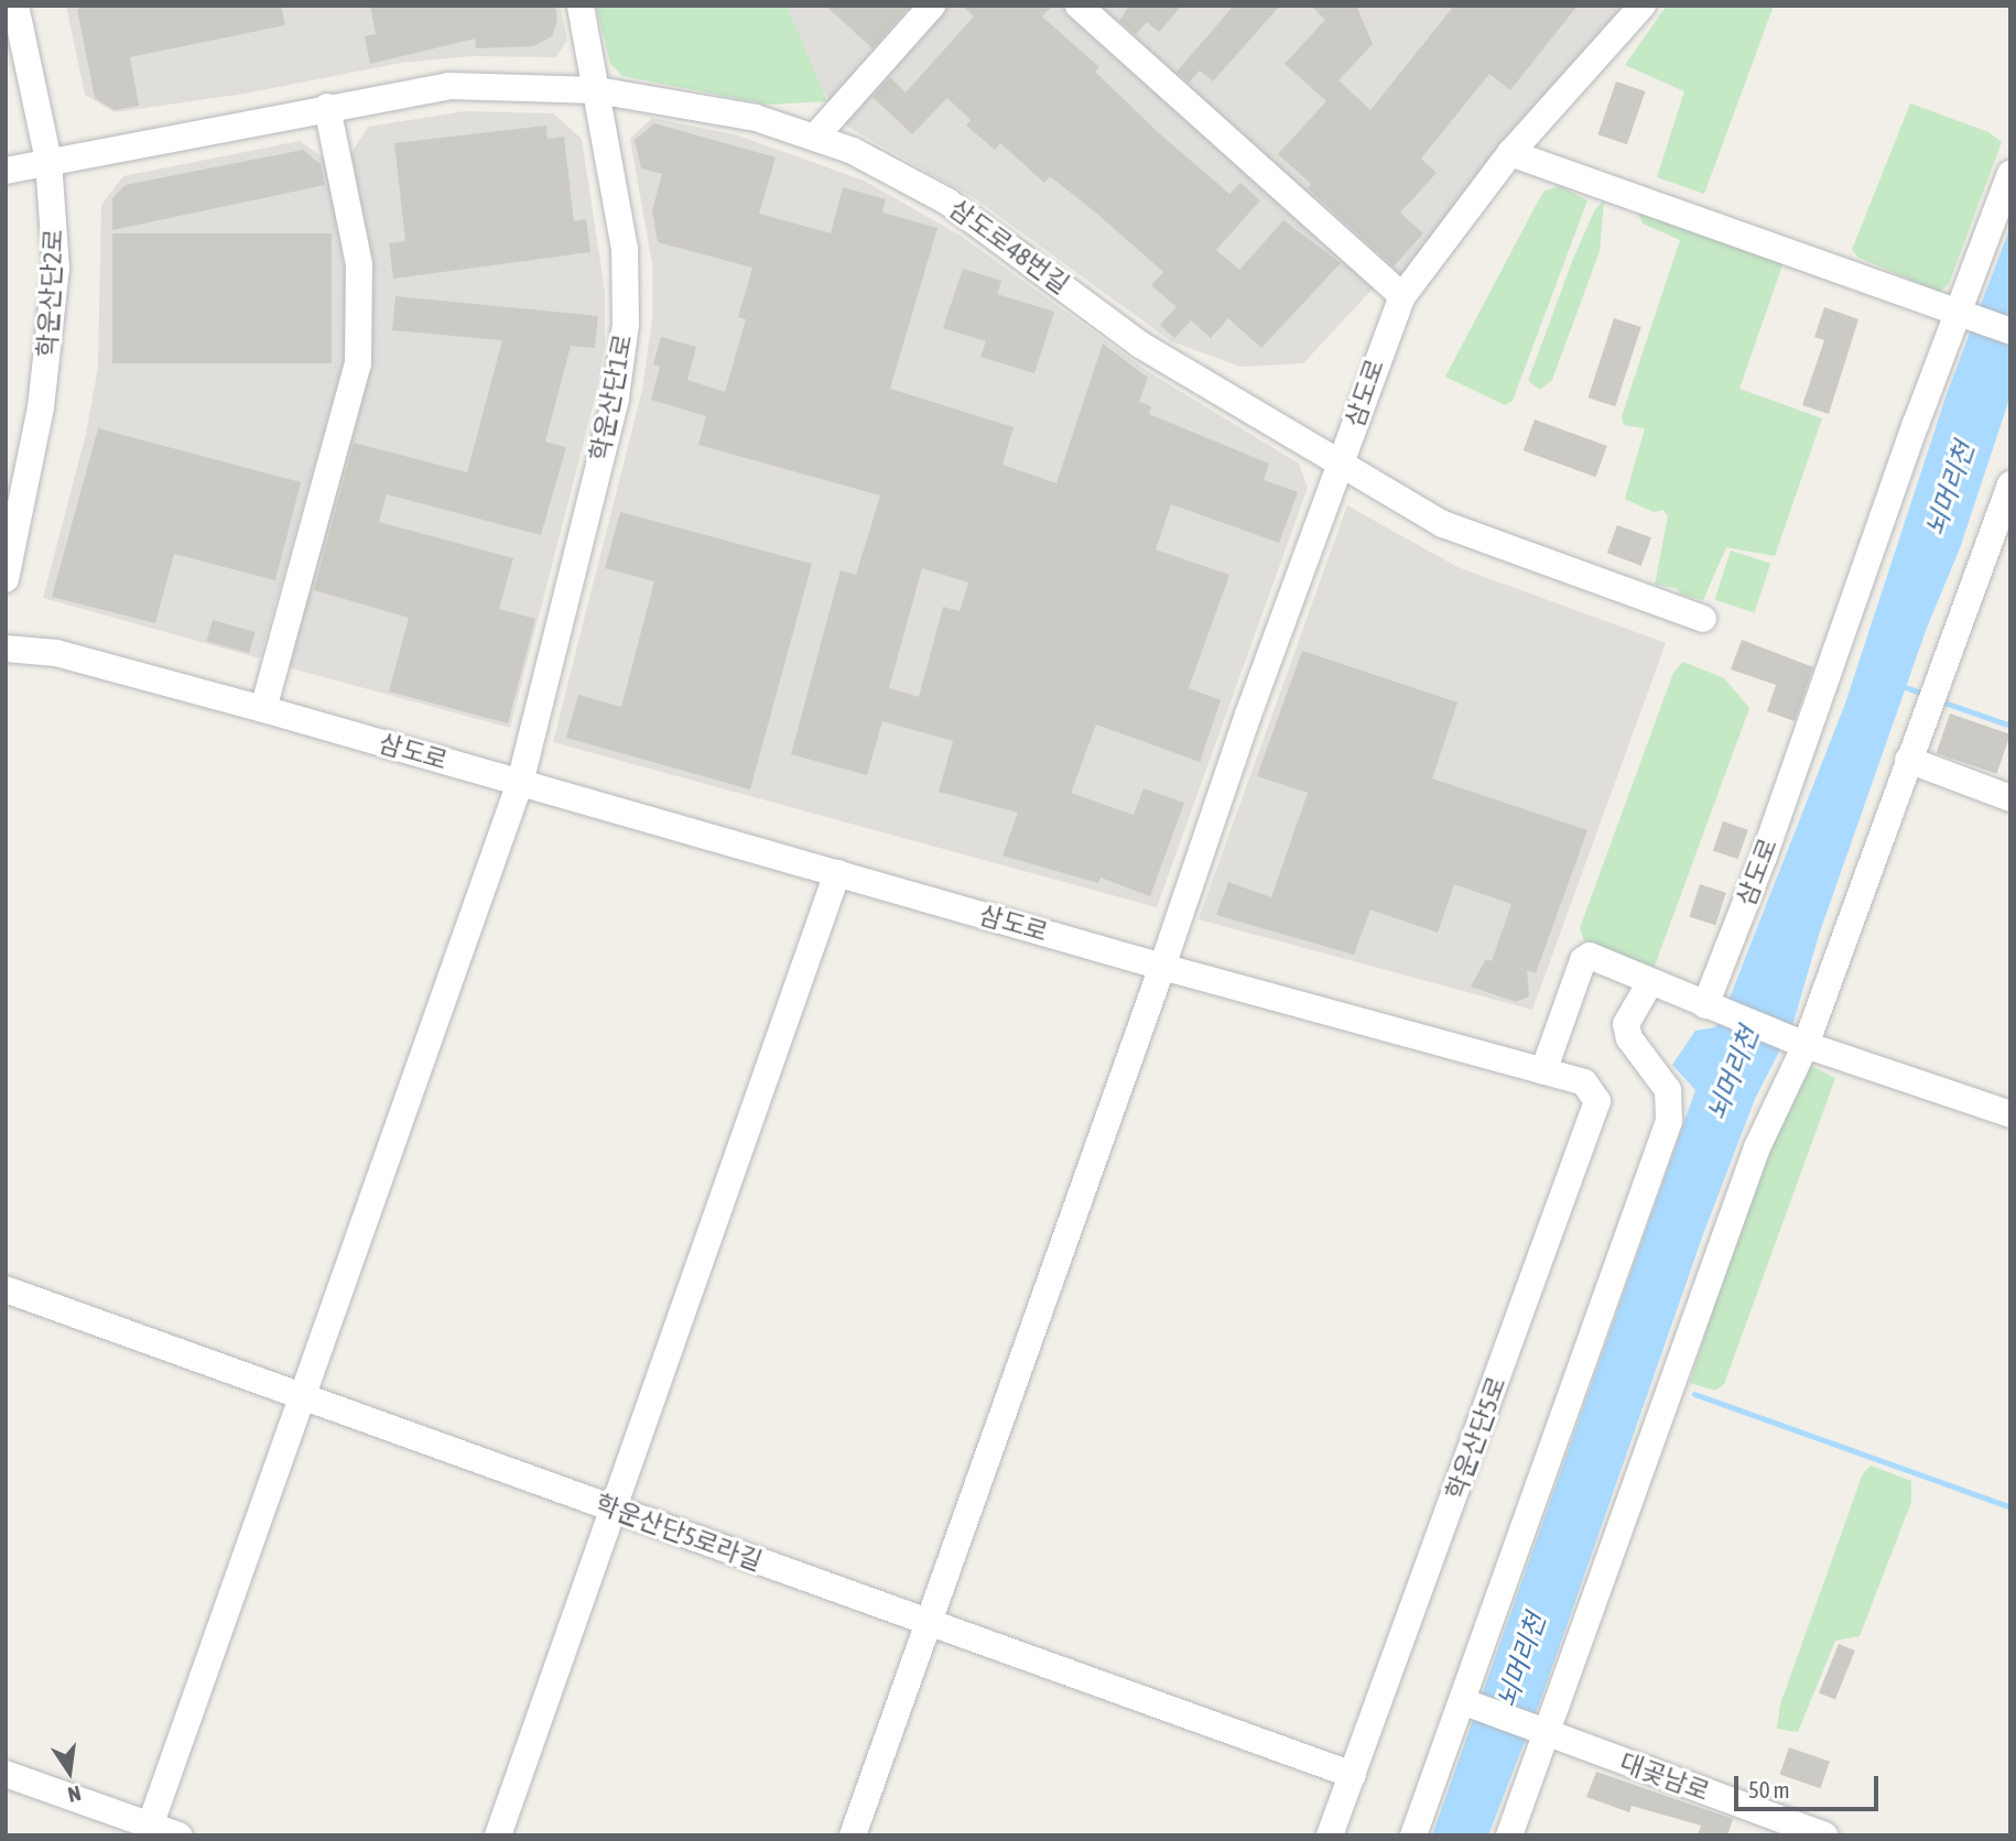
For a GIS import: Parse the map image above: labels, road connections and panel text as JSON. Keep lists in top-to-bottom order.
{
  "streets": {
    "street": [
      "삼도로48번길",
      "학운산단2로",
      "삼도로",
      "학운산단1로",
      "학운산단5로",
      "학운산단5로라길",
      "대곶남로"
    ]
  },
  "crossings": [
    ["삼도로48번길", "학운산단2로"],
    ["삼도로48번길", "삼도로"],
    ["삼도로48번길", "학운산단1로"],
    ["삼도로", "학운산단1로"],
    ["삼도로", "학운산단5로"],
    ["학운산단1로", "학운산단5로라길"],
    ["학운산단5로", "학운산단5로라길"]
  ],
  "water": ["뇌머리천"],
  "scale_bar": "50 m",
  "north": "bottom"
}
